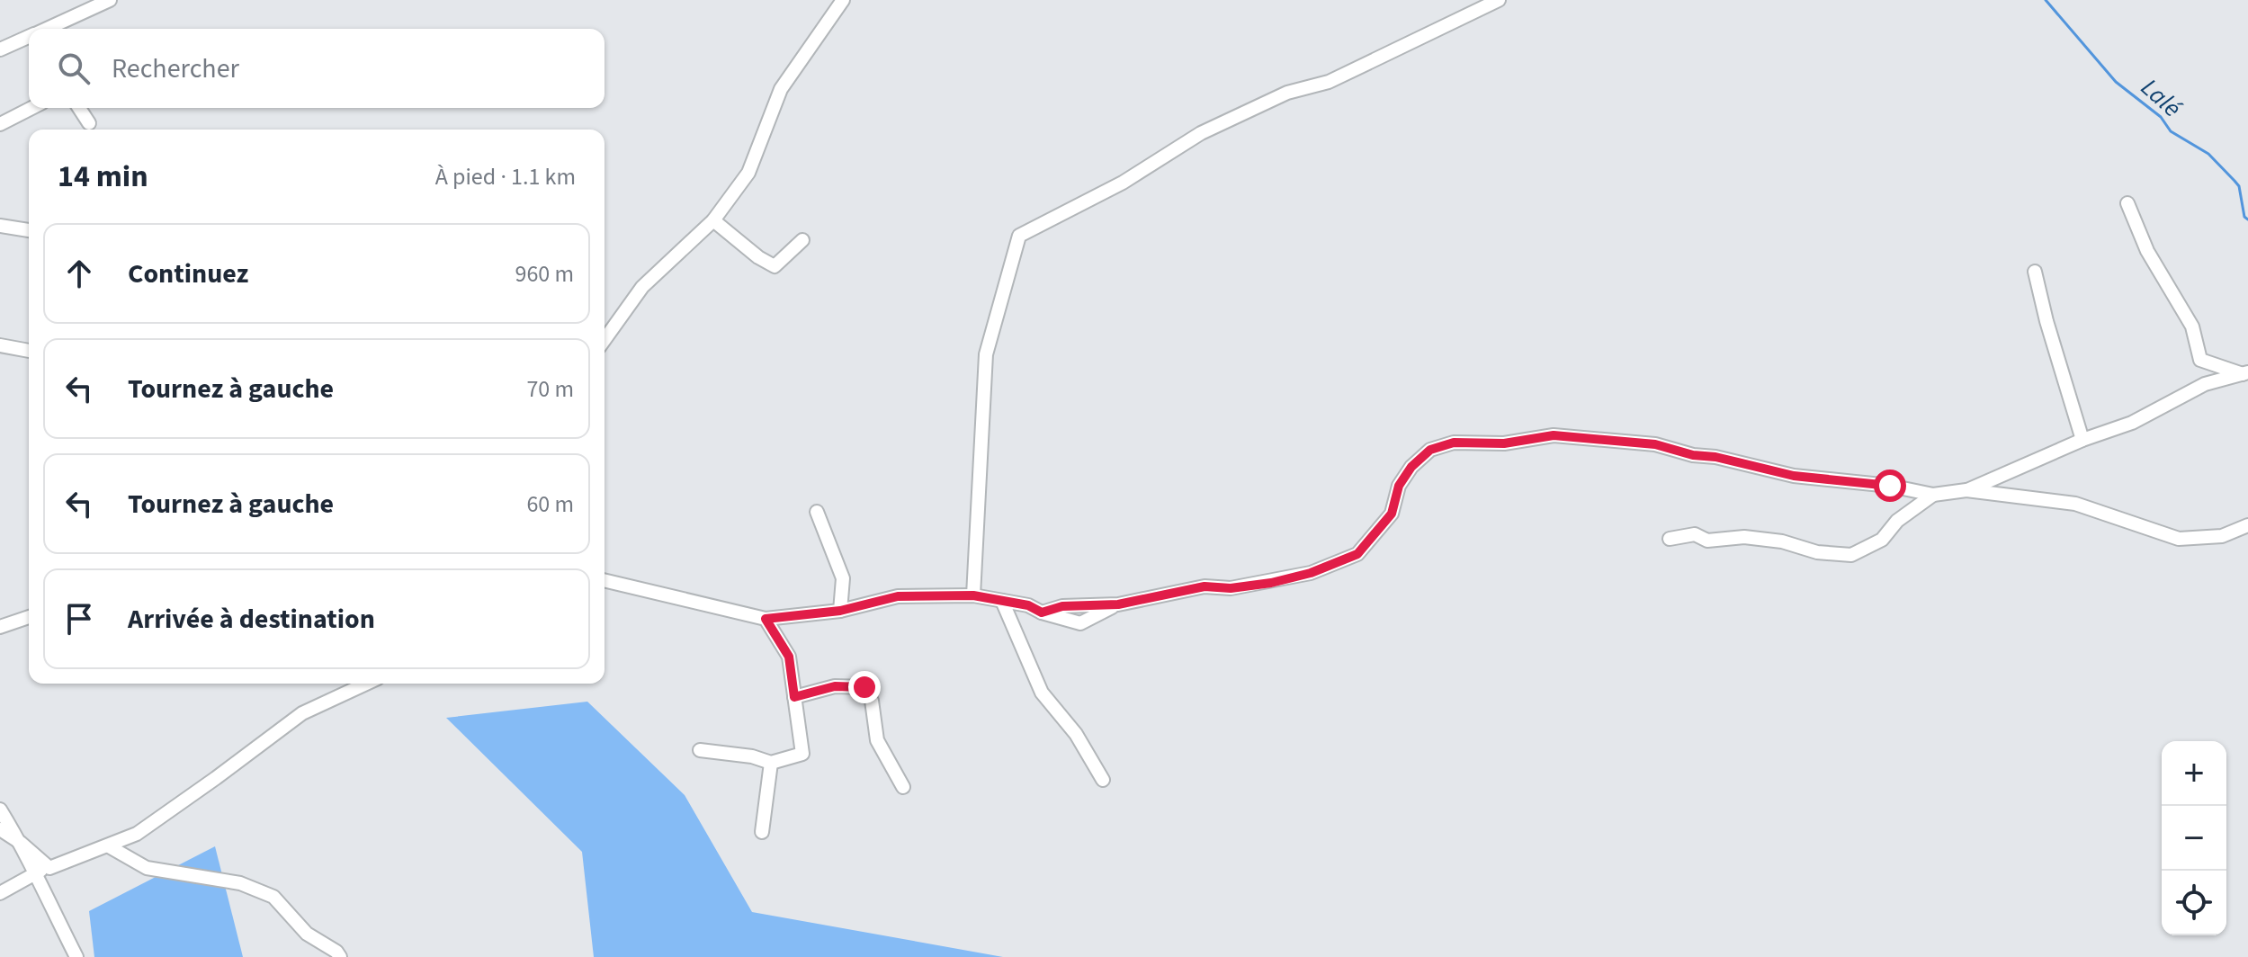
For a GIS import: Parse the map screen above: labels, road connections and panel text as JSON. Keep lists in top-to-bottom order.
{
  "water": ["Lalé"],
  "page": {
    "search": "Rechercher",
    "heading": ["14 min", "À pied · 1.1 km"],
    "list": [
      ["Continuez", "960 m"],
      ["Tournez à gauche", "70 m"],
      ["Tournez à gauche", "60 m"],
      "Arrivée à destination"
    ],
    "map_buttons": ["+", "−"]
  }
}
